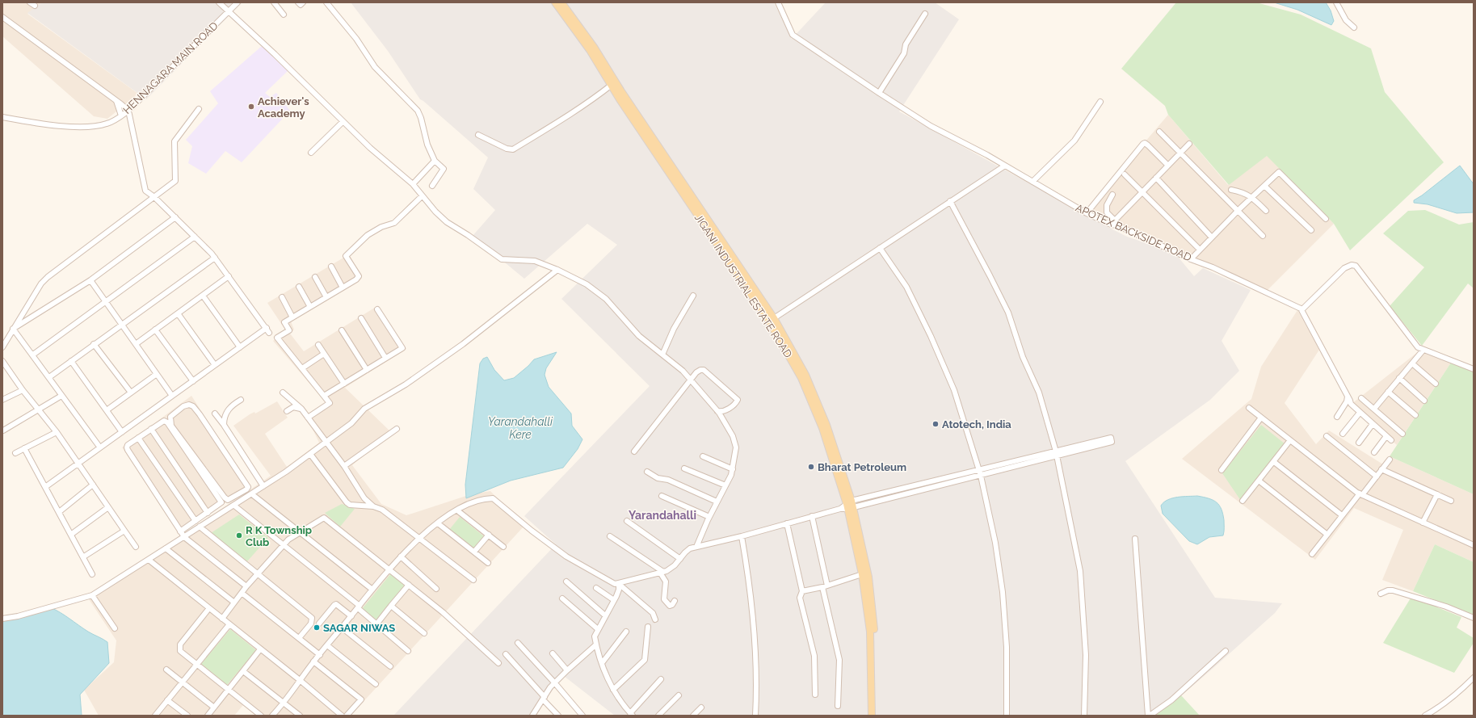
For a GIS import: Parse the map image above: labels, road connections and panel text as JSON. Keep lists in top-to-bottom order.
{
  "streets": {
    "main road": ["JIGANI INDUSTRIAL ESTATE ROAD"],
    "street": ["HENNAGARA MAIN ROAD", "APOTEX BACKSIDE ROAD"]
  },
  "districts": ["Yarandahalli"],
  "water": ["Yarandahalli Kere"],
  "places": [
    "Achiever's Academy",
    "Atotech, India",
    "Bharat Petroleum",
    "R K Township Club",
    "SAGAR NIWAS"
  ]
}
